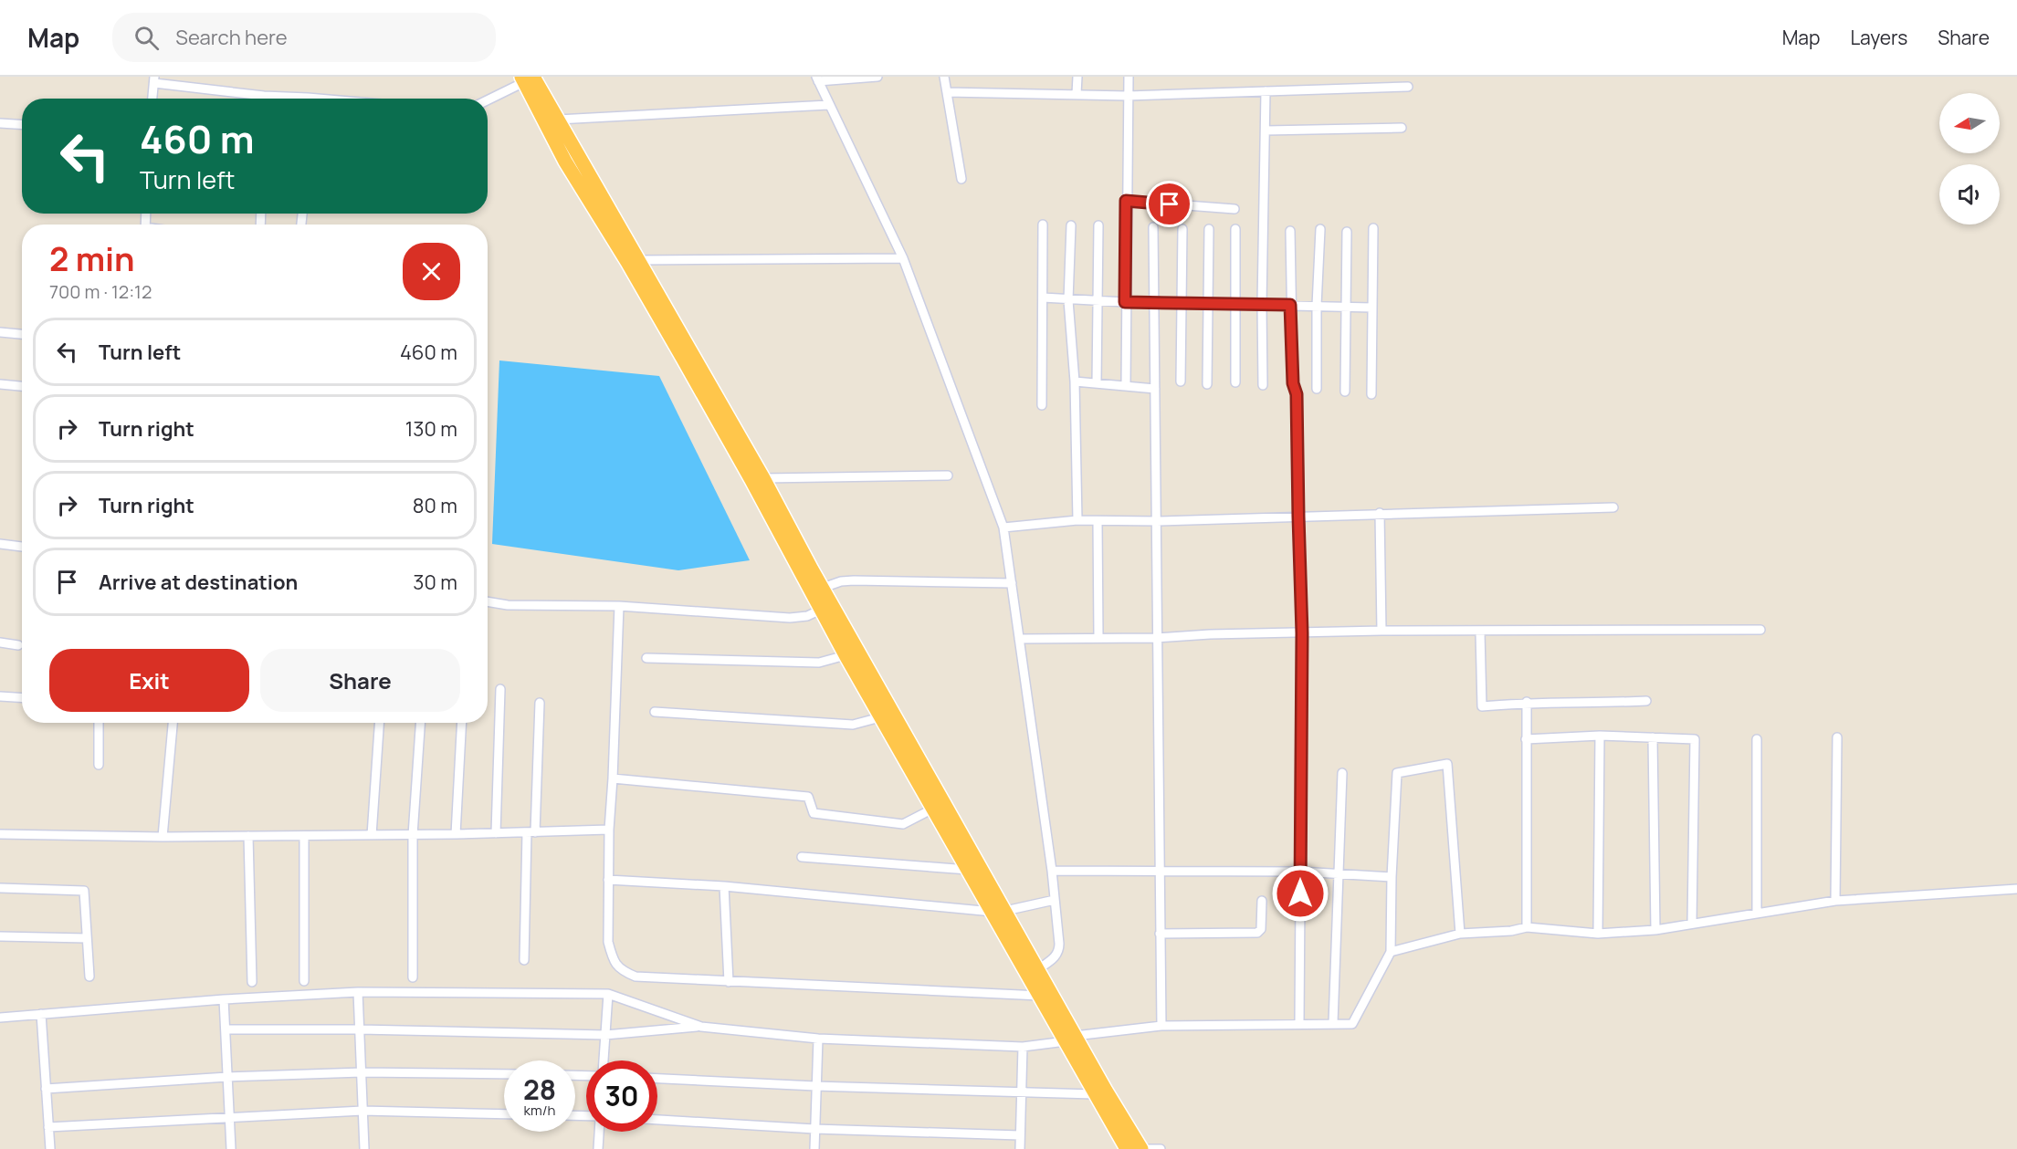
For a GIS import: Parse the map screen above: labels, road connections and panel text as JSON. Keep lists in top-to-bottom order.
{
  "north": "left",
  "page": {
    "header": "Map",
    "search": "Search here",
    "nav": ["Map", "Layers", "Share"],
    "turn": ["460 m", "Turn left"],
    "heading": ["2 min", "700 m · 12:12"],
    "list": [
      {
        "name": "Turn left",
        "value": "460 m"
      },
      {
        "name": "Turn right",
        "value": "130 m"
      },
      {
        "name": "Turn right",
        "value": "80 m"
      },
      {
        "name": "Arrive at destination",
        "value": "30 m"
      }
    ],
    "buttons": ["Exit", "Share"],
    "speed": "28 km/h",
    "limit": "30"
  }
}
